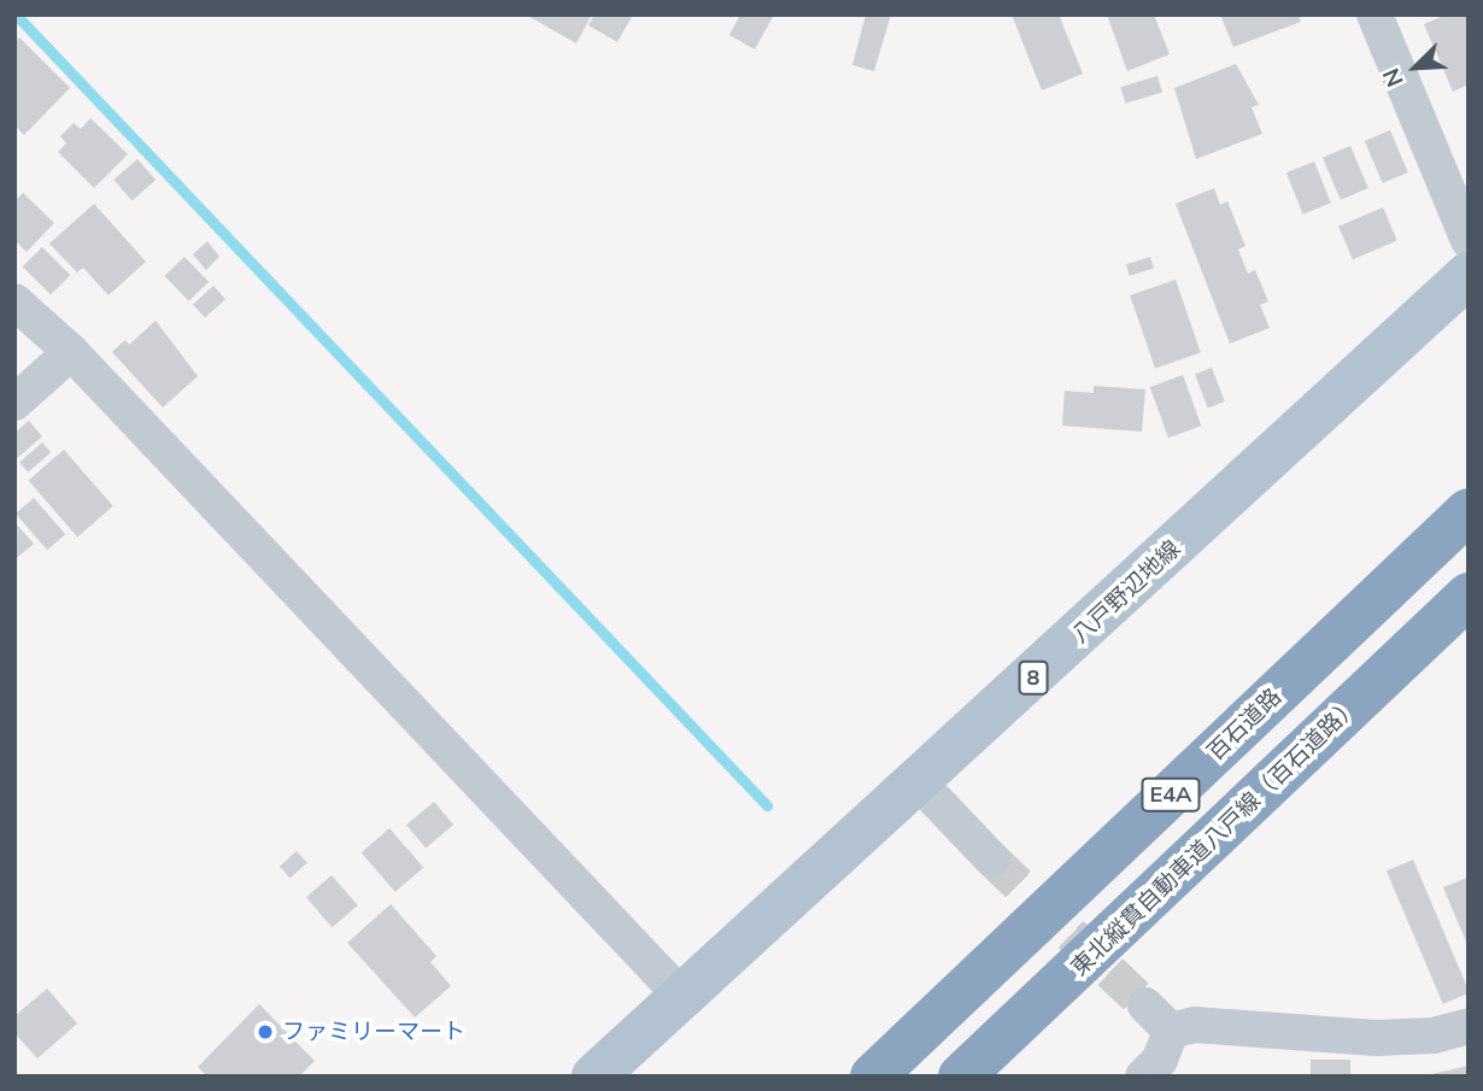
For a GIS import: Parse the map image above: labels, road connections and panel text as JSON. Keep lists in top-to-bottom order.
{
  "streets": {
    "highway": ["百石道路", "E4A", "東北縦貫自動車道八戸線（百石道路）"],
    "main road": ["八戸野辺地線", "8"]
  },
  "places": ["ファミリーマート"],
  "north": "bottom left"
}
